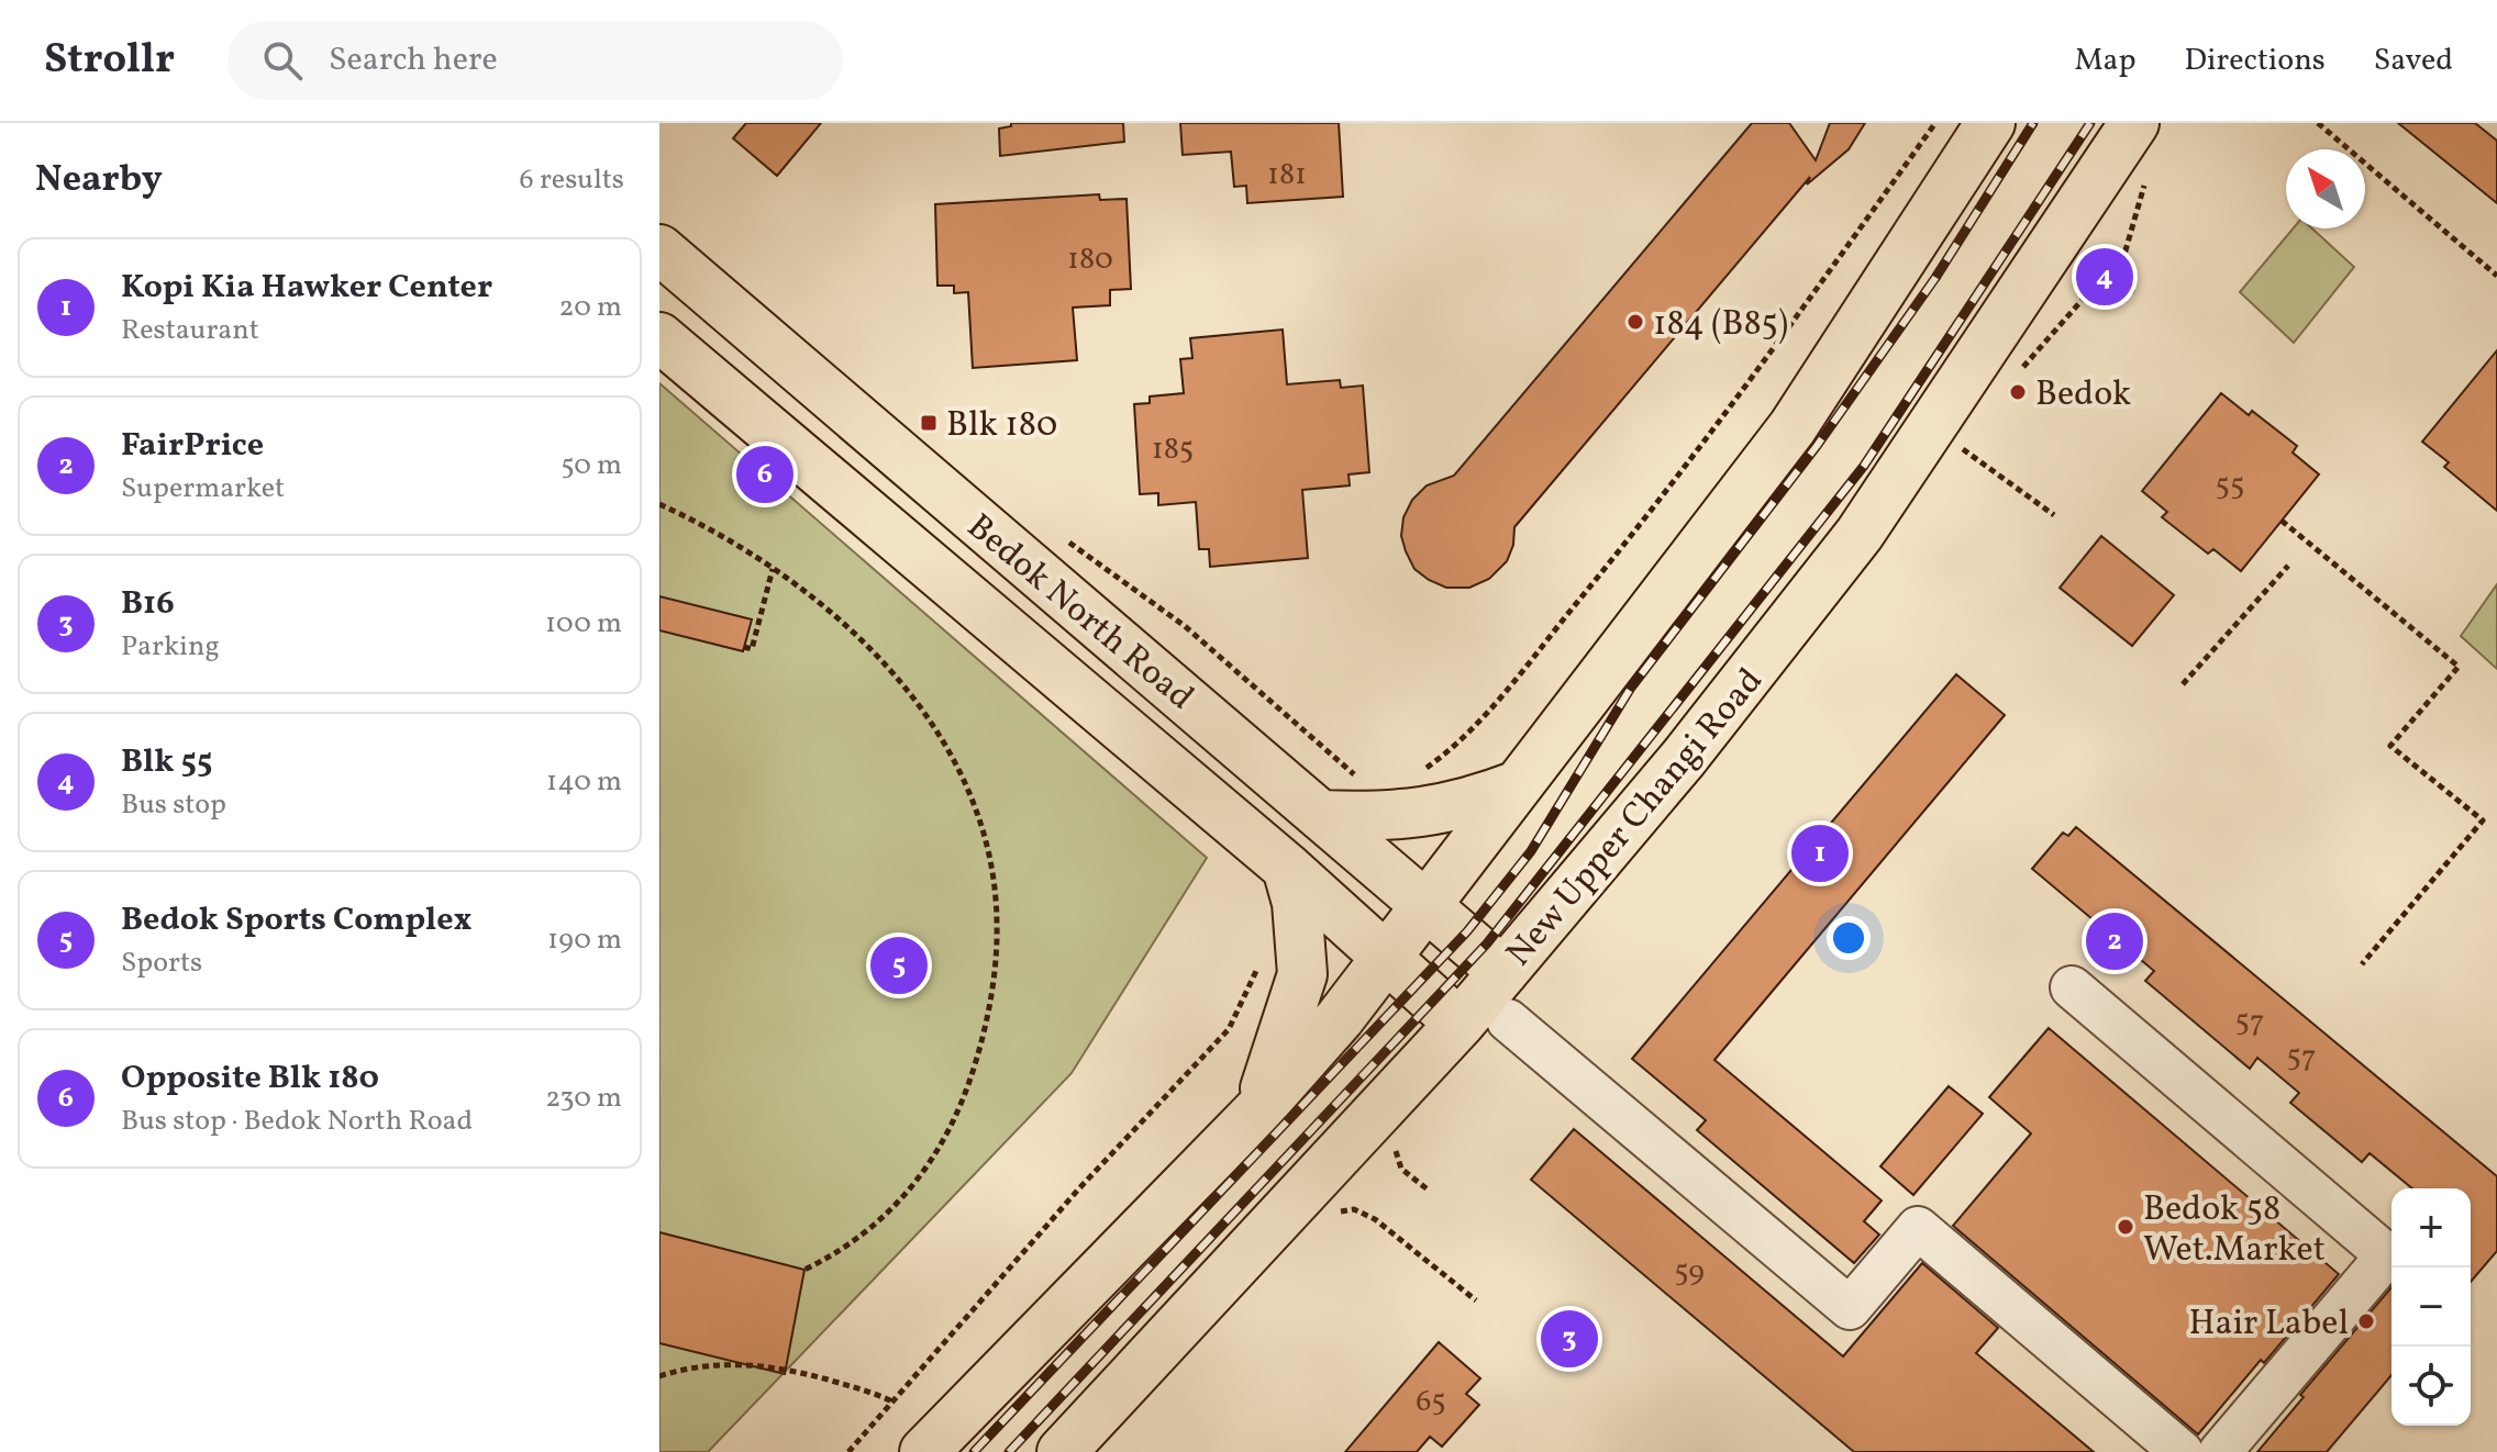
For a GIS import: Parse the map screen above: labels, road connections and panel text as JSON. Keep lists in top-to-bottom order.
{
  "streets": {
    "main road": ["Bedok North Road", "New Upper Changi Road"]
  },
  "crossings": [
    ["Bedok North Road", "New Upper Changi Road"]
  ],
  "places": {
    "other": [
      "184 (B85)",
      "Bedok",
      "Bedok 58 Wet.Market",
      "Hair Label"
    ],
    "transit": ["Blk 180"]
  },
  "house_numbers": [
    "181",
    "180",
    "185",
    "55",
    "57",
    "57",
    "59",
    "65"
  ],
  "north": "top left",
  "page": {
    "header": "Strollr",
    "search": "Search here",
    "nav": ["Map", "Directions", "Saved"],
    "heading": ["Nearby", "6 results"],
    "list": [
      {
        "mark": "1",
        "name": "Kopi Kia Hawker Center",
        "note": "Restaurant",
        "value": "20 m"
      },
      {
        "mark": "2",
        "name": "FairPrice",
        "note": "Supermarket",
        "value": "50 m"
      },
      {
        "mark": "3",
        "name": "B16",
        "note": "Parking",
        "value": "100 m"
      },
      {
        "mark": "4",
        "name": "Blk 55",
        "note": "Bus stop",
        "value": "140 m"
      },
      {
        "mark": "5",
        "name": "Bedok Sports Complex",
        "note": "Sports",
        "value": "190 m"
      },
      {
        "mark": "6",
        "name": "Opposite Blk 180",
        "note": "Bus stop · Bedok North Road",
        "value": "230 m"
      }
    ],
    "pins": [
      "4",
      "6",
      "1",
      "2",
      "5",
      "3"
    ],
    "map_buttons": ["+", "−"]
  }
}
